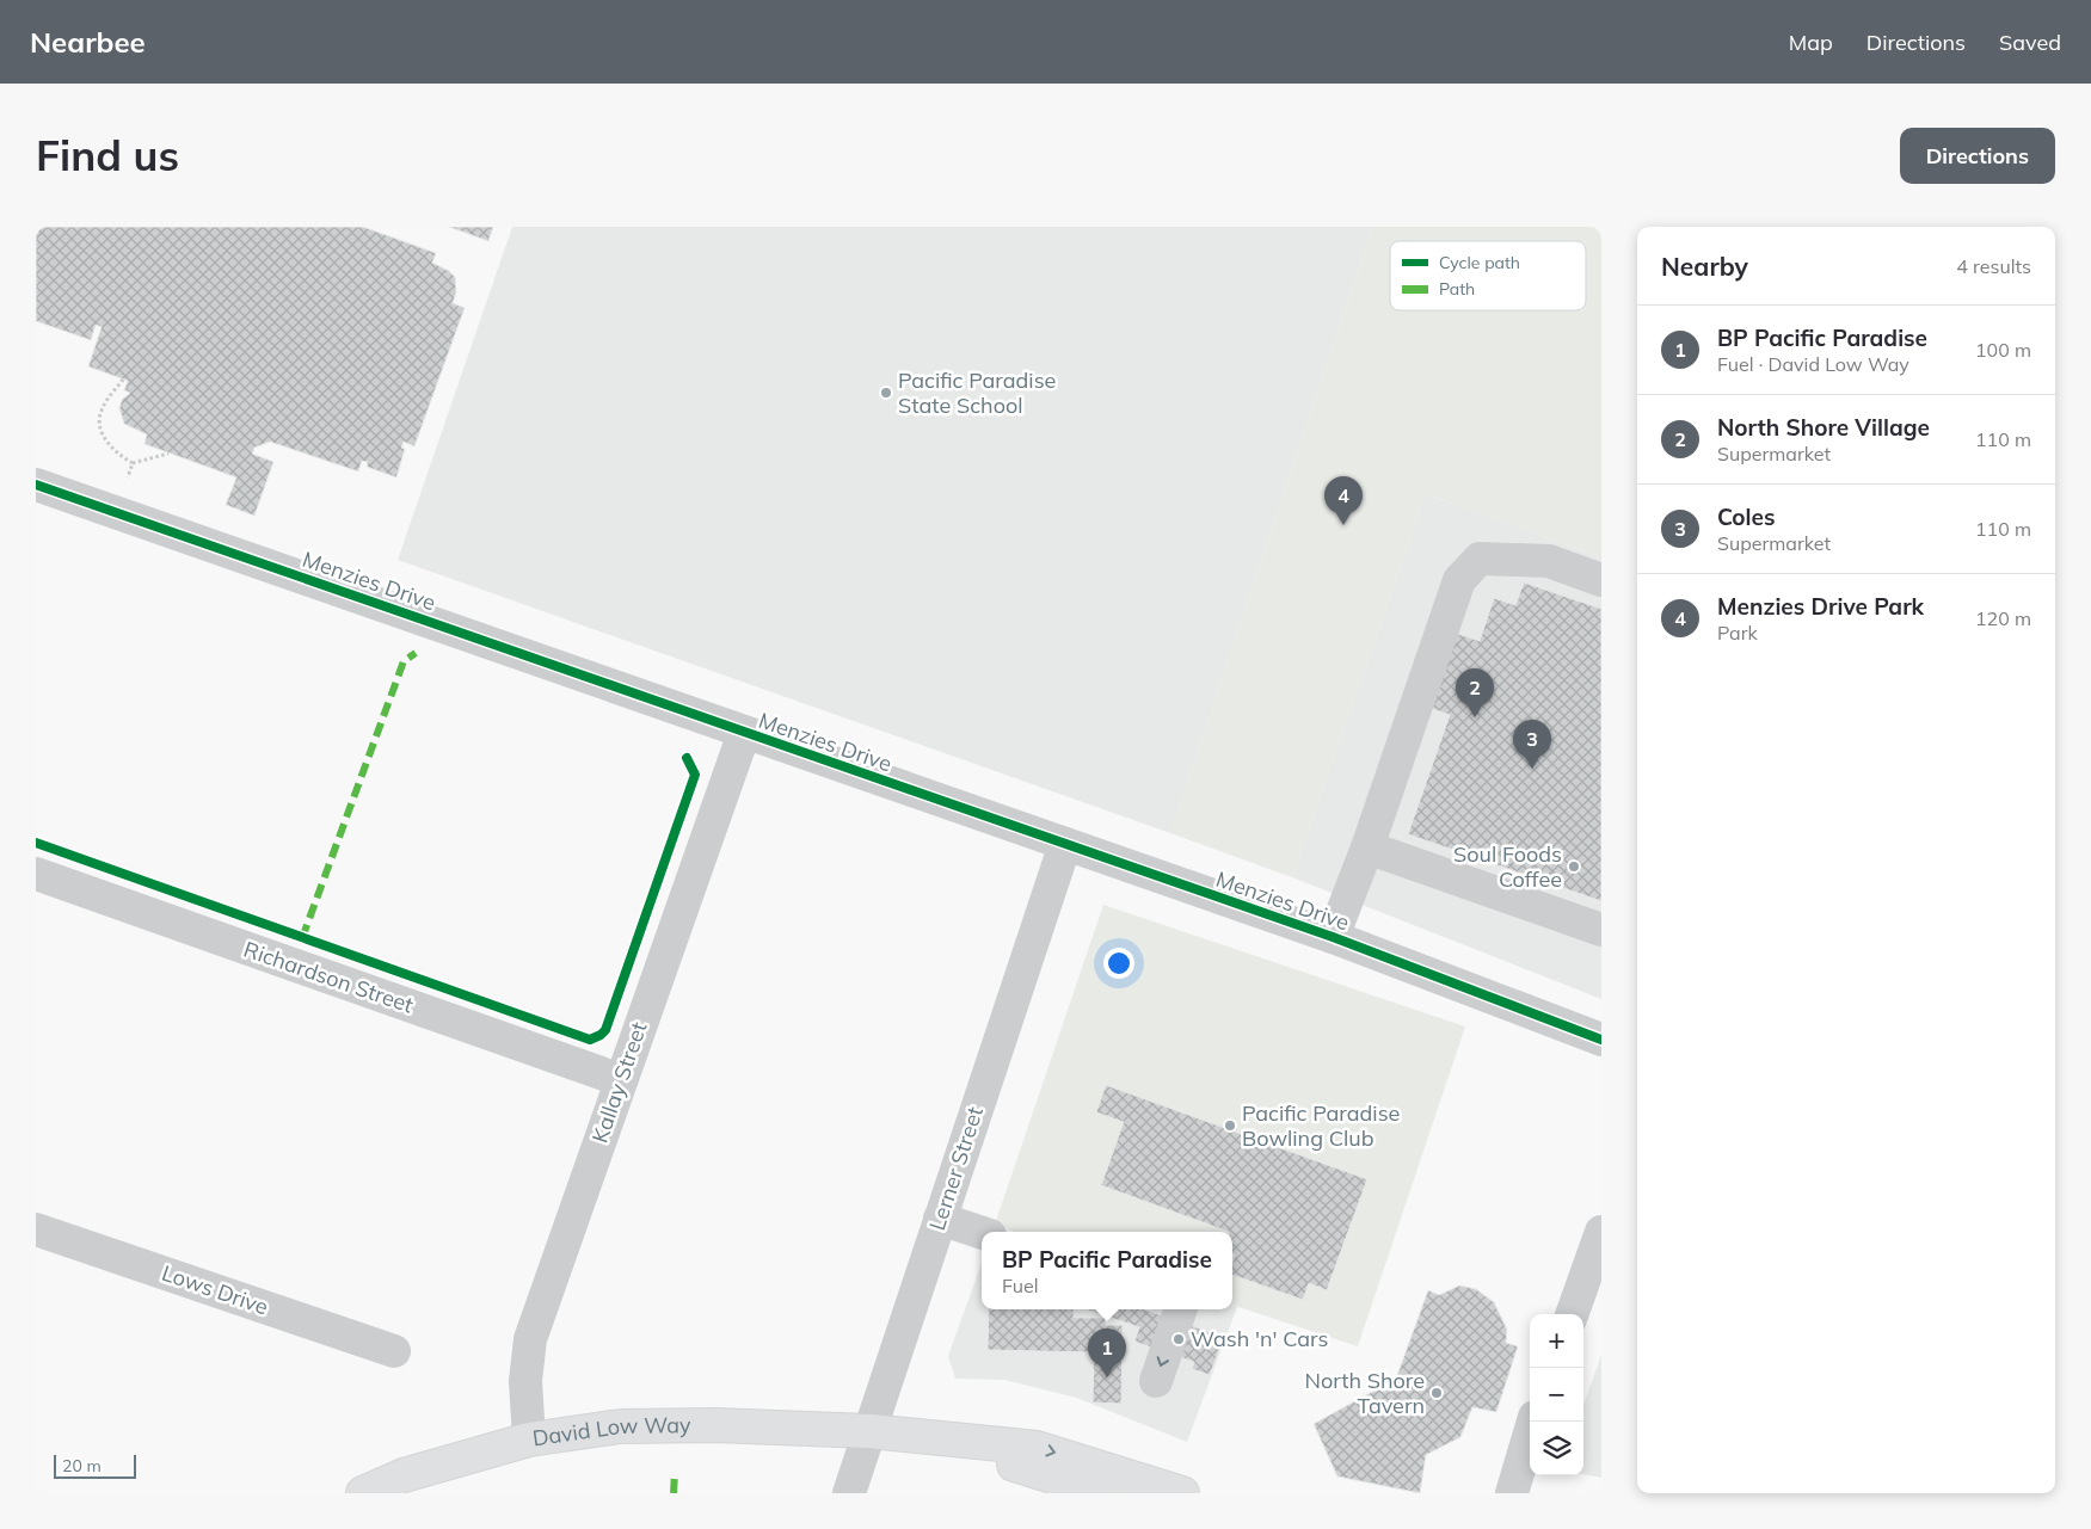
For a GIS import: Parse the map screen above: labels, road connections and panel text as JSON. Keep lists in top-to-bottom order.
{
  "streets": {
    "main road": ["David Low Way"],
    "street": [
      "Menzies Drive",
      "Richardson Street",
      "Kallay Street",
      "Lerner Street",
      "Lows Drive"
    ]
  },
  "crossings": [
    ["Menzies Drive", "Kallay Street"],
    ["Menzies Drive", "Lerner Street"],
    ["Richardson Street", "Kallay Street"],
    ["Kallay Street", "David Low Way"],
    ["Lerner Street", "David Low Way"]
  ],
  "places": [
    "Pacific Paradise State School",
    "Soul Foods Coffee",
    "Pacific Paradise Bowling Club",
    "Wash 'n' Cars",
    "North Shore Tavern"
  ],
  "legend": ["Cycle path", "Path"],
  "scale_bar": "20 m",
  "page": {
    "header": "Nearbee",
    "nav": ["Map", "Directions", "Saved"],
    "buttons": "Directions",
    "title": "Find us",
    "heading": ["Nearby", "4 results"],
    "list": [
      {
        "mark": "1",
        "name": "BP Pacific Paradise",
        "note": "Fuel · David Low Way",
        "value": "100 m"
      },
      {
        "mark": "2",
        "name": "North Shore Village",
        "note": "Supermarket",
        "value": "110 m"
      },
      {
        "mark": "3",
        "name": "Coles",
        "note": "Supermarket",
        "value": "110 m"
      },
      {
        "mark": "4",
        "name": "Menzies Drive Park",
        "note": "Park",
        "value": "120 m"
      }
    ],
    "pins": [
      "4",
      "2",
      "3",
      "1"
    ],
    "popup": ["BP Pacific Paradise", "Fuel"],
    "map_buttons": ["+", "−"],
    "scale": "20 m"
  }
}
